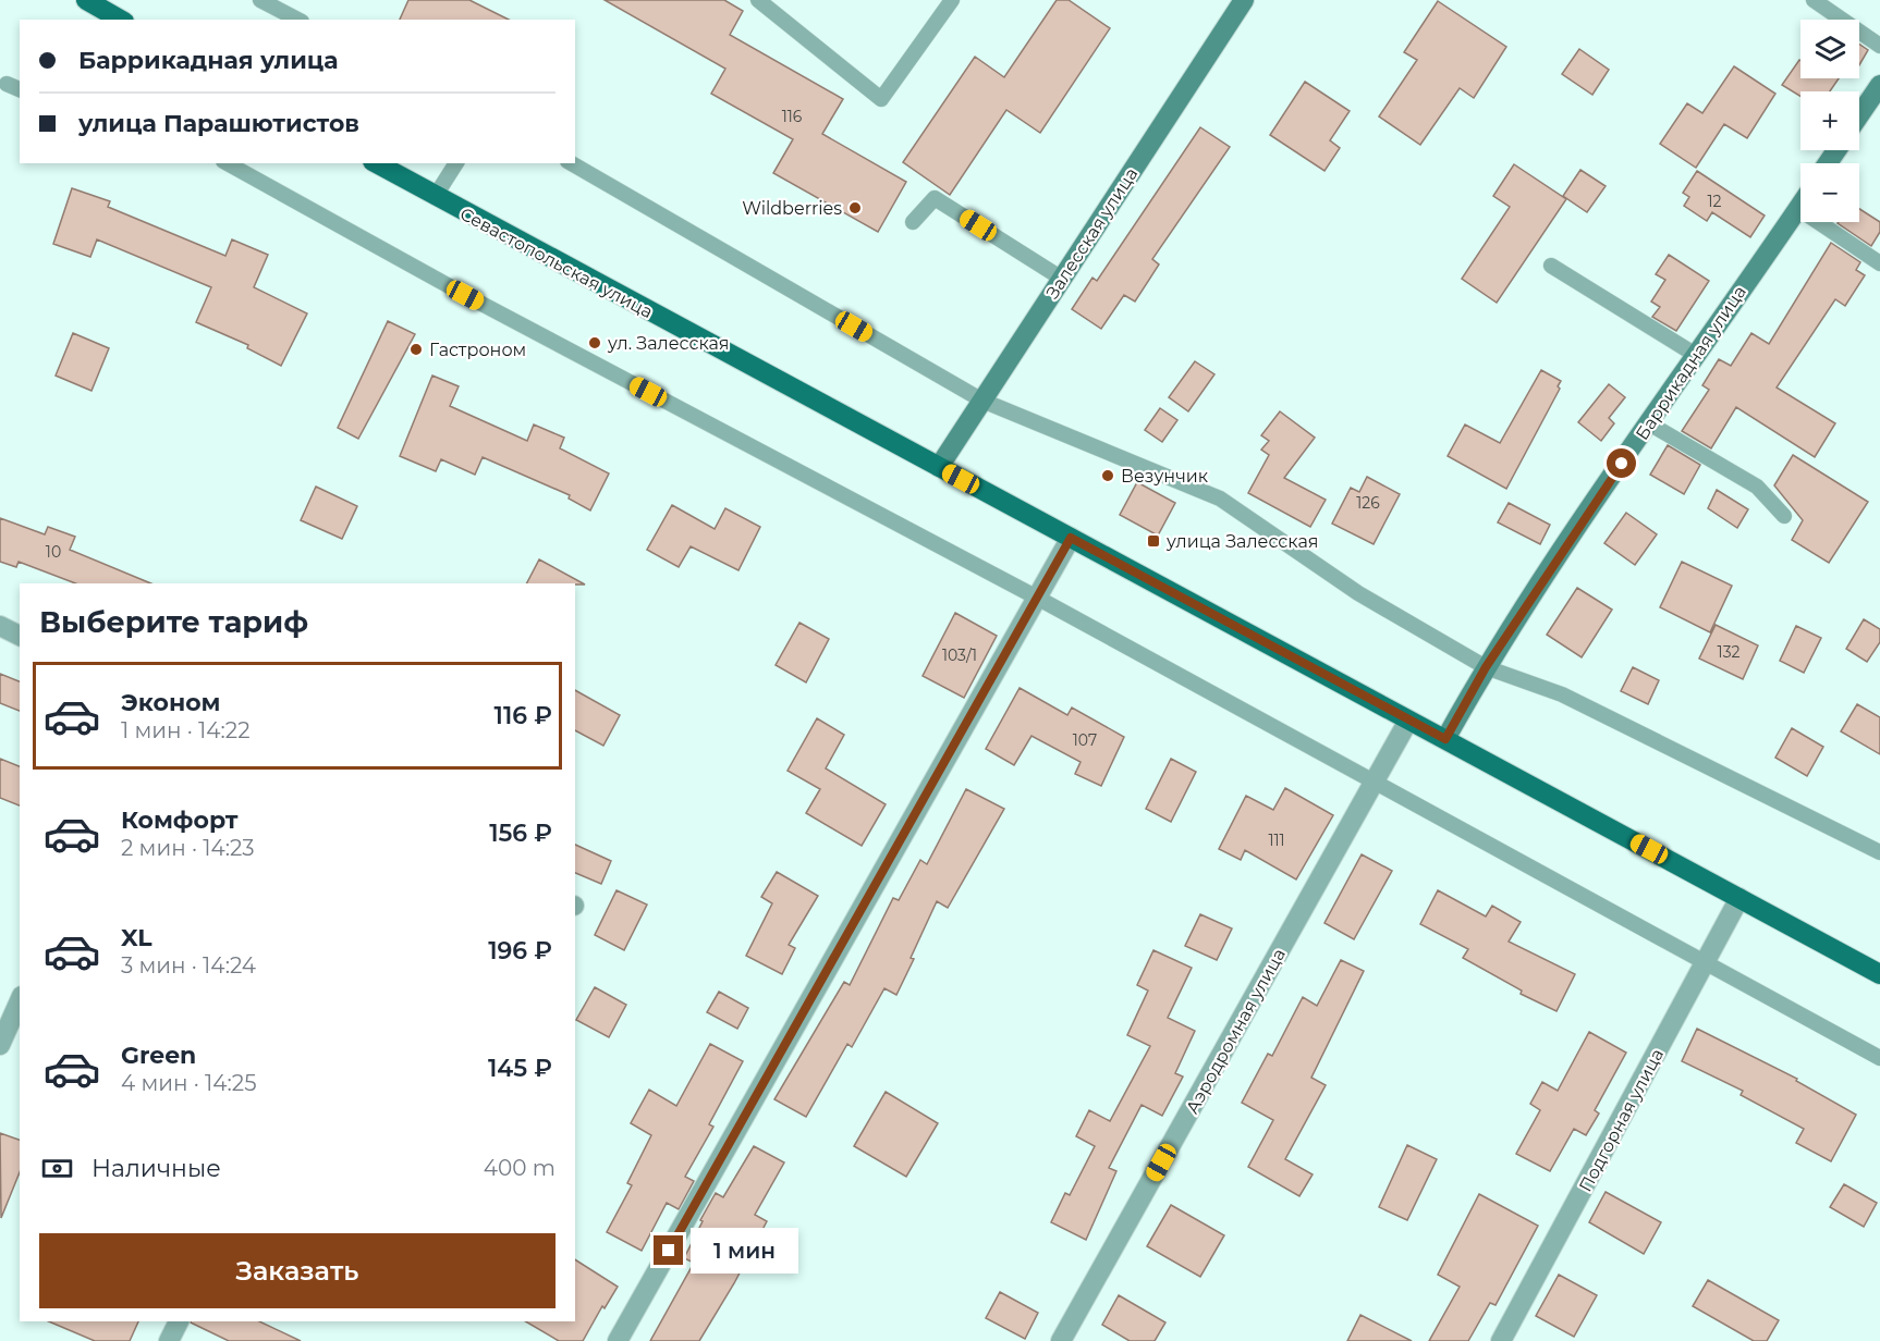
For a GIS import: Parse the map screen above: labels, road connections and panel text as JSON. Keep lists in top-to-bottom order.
{
  "streets": {
    "main road": ["Севастопольская улица"],
    "street": [
      "Залесская улица",
      "Баррикадная улица",
      "Аэродромная улица",
      "Подгорная улица"
    ]
  },
  "crossings": [
    ["Залесская улица", "Севастопольская улица"],
    ["Севастопольская улица", "Баррикадная улица"],
    ["Севастопольская улица", "Аэродромная улица"],
    ["Севастопольская улица", "Подгорная улица"]
  ],
  "places": {
    "other": [
      "Wildberries",
      "ул. Залесская",
      "Гастроном",
      "Везунчик"
    ],
    "transit": ["улица Залесская"]
  },
  "house_numbers": [
    "116",
    "12",
    "126",
    "10",
    "132",
    "103/1",
    "107",
    "111"
  ],
  "page": {
    "map_buttons": ["+", "−"],
    "banner": ["Баррикадная улица", "улица Парашютистов"],
    "heading": "Выберите тариф",
    "list": [
      {
        "name": "Эконом",
        "note": "1 мин · 14:22",
        "value": "116 ₽"
      },
      {
        "name": "Комфорт",
        "note": "2 мин · 14:23",
        "value": "156 ₽"
      },
      {
        "name": "XL",
        "note": "3 мин · 14:24",
        "value": "196 ₽"
      },
      {
        "name": "Green",
        "note": "4 мин · 14:25",
        "value": "145 ₽"
      }
    ],
    "pay": ["Наличные", "400 m"],
    "buttons": "Заказать",
    "bubble": "1 мин"
  }
}
